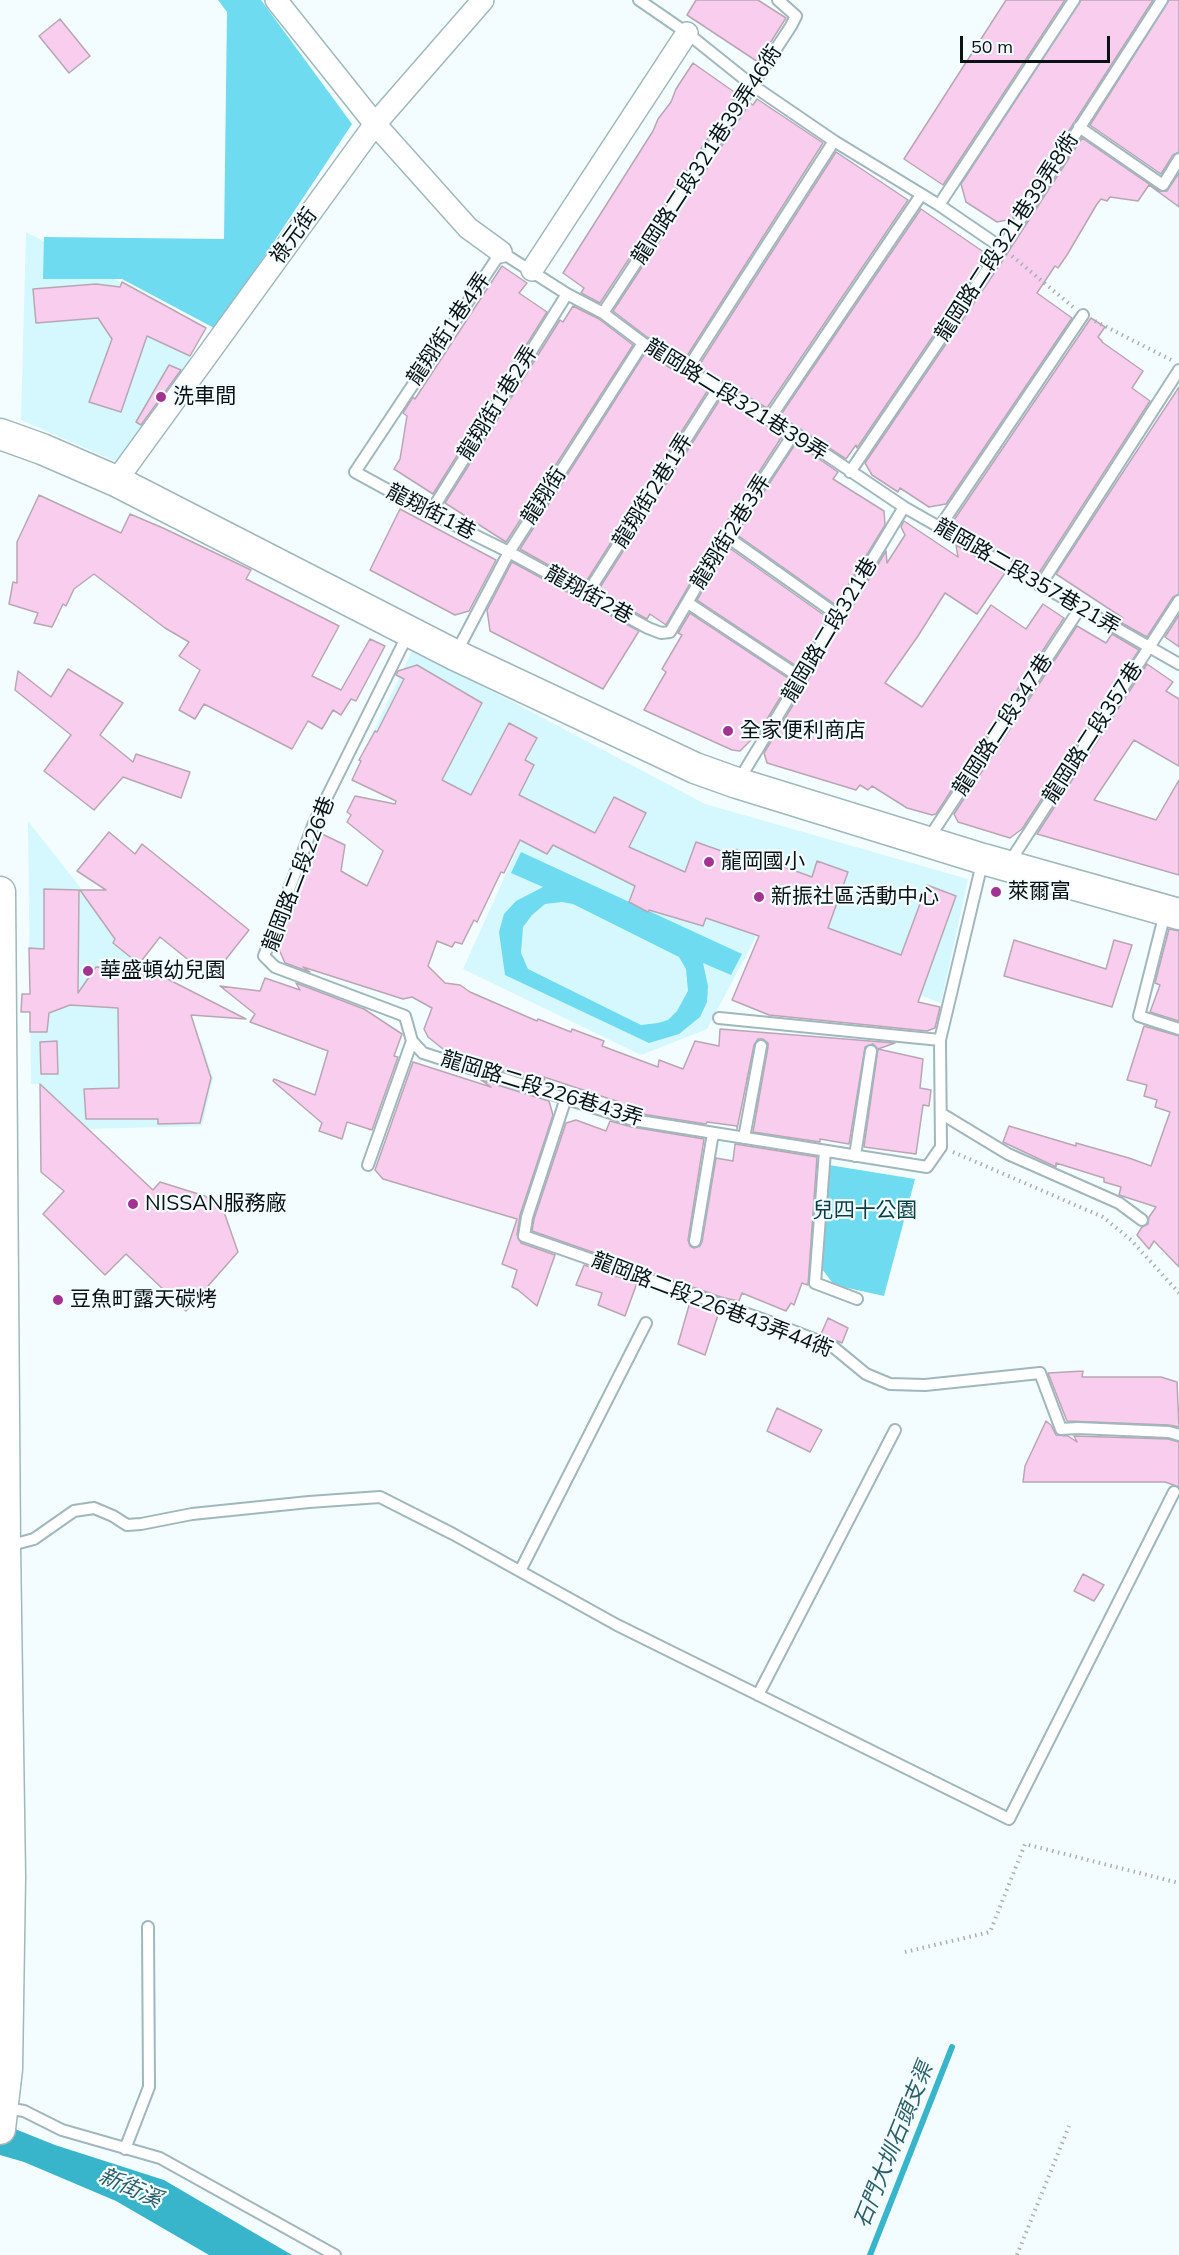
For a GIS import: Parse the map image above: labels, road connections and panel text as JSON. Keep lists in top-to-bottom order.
{
  "streets": {
    "street": ["祿元街"],
    "lane": [
      "龍岡路二段321巷39弄46衖",
      "龍岡路二段321巷39弄8衖",
      "龍翔街1巷4弄",
      "龍岡路二段321巷39弄",
      "龍翔街1巷2弄",
      "龍翔街2巷1弄",
      "龍翔街",
      "龍翔街1巷",
      "龍翔街2巷3弄",
      "龍岡路二段357巷21弄",
      "龍翔街2巷",
      "龍岡路二段321巷",
      "龍岡路二段347巷",
      "龍岡路二段357巷",
      "龍岡路二段226巷",
      "龍岡路二段226巷43弄",
      "龍岡路二段226巷43弄44衖"
    ]
  },
  "crossings": [
    ["龍岡路二段321巷39弄46衖", "龍岡路二段321巷39弄"],
    ["龍岡路二段321巷39弄8衖", "龍岡路二段321巷39弄"],
    ["龍翔街1巷4弄", "龍岡路二段321巷39弄"],
    ["龍翔街1巷4弄", "龍翔街1巷2弄"],
    ["龍翔街1巷4弄", "龍翔街1巷"],
    ["龍岡路二段321巷39弄", "龍翔街1巷2弄"],
    ["龍岡路二段321巷39弄", "龍翔街2巷1弄"],
    ["龍岡路二段321巷39弄", "龍翔街"],
    ["龍岡路二段321巷39弄", "龍翔街2巷3弄"],
    ["龍岡路二段321巷39弄", "龍岡路二段357巷21弄"],
    ["龍岡路二段321巷39弄", "龍岡路二段321巷"],
    ["龍翔街1巷2弄", "龍翔街1巷"],
    ["龍翔街2巷1弄", "龍翔街2巷"],
    ["龍翔街", "龍翔街1巷"],
    ["龍翔街", "龍翔街2巷"],
    ["龍翔街1巷", "龍翔街2巷"],
    ["龍翔街2巷3弄", "龍翔街2巷"],
    ["龍岡路二段357巷21弄", "龍岡路二段321巷"],
    ["龍岡路二段357巷21弄", "龍岡路二段347巷"],
    ["龍岡路二段357巷21弄", "龍岡路二段357巷"],
    ["龍岡路二段357巷", "龍岡路二段226巷43弄"],
    ["龍岡路二段226巷", "龍岡路二段226巷43弄"],
    ["龍岡路二段226巷43弄", "龍岡路二段226巷43弄44衖"]
  ],
  "water": ["石門大圳石頭支渠", "新街溪"],
  "parks": ["兒四十公園"],
  "places": [
    "洗車間",
    "全家便利商店",
    "龍岡國小",
    "萊爾富",
    "新振社區活動中心",
    "華盛頓幼兒園",
    "NISSAN服務廠",
    "豆魚町露天碳烤"
  ],
  "scale_bar": "50 m"
}
